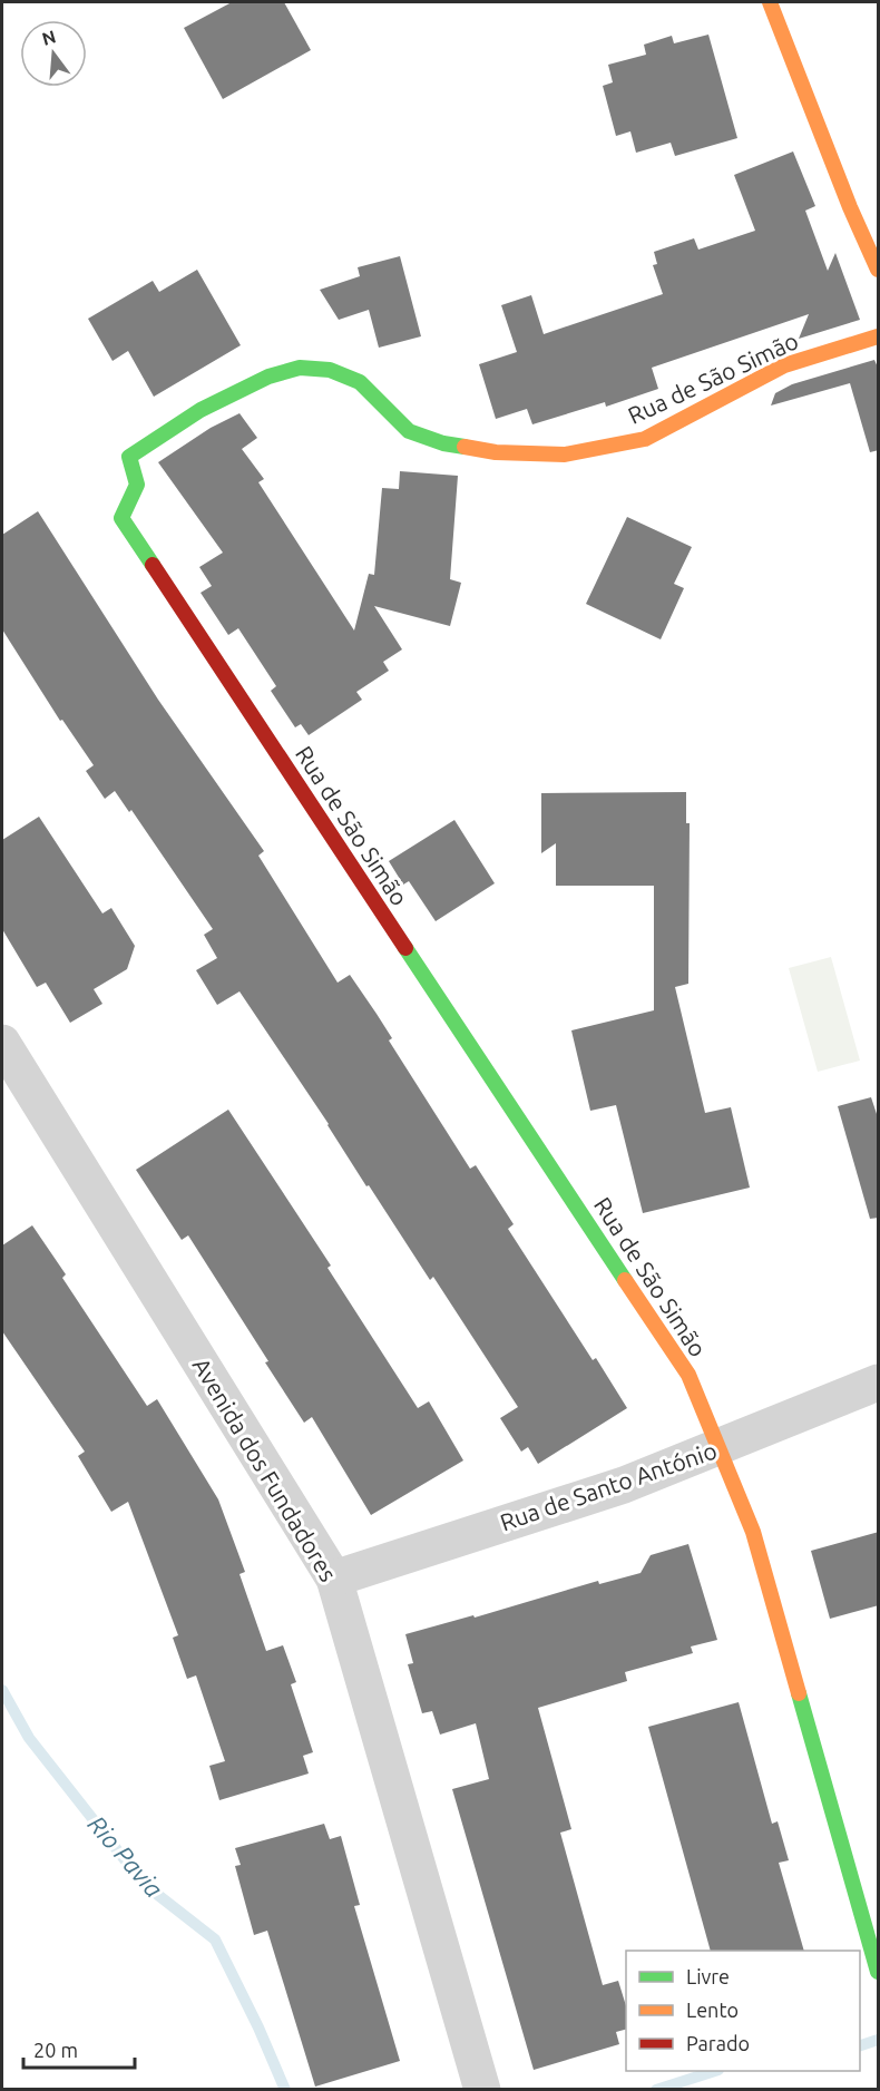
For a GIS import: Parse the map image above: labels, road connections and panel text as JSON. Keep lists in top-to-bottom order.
{
  "streets": {
    "street": ["Rua de São Simão", "Avenida dos Fundadores", "Rua de Santo António"]
  },
  "crossings": [
    ["Rua de São Simão", "Rua de Santo António"],
    ["Avenida dos Fundadores", "Rua de Santo António"]
  ],
  "water": ["Rio Pavia"],
  "legend": ["Livre", "Lento", "Parado"],
  "scale_bar": "20 m",
  "north": "top"
}
